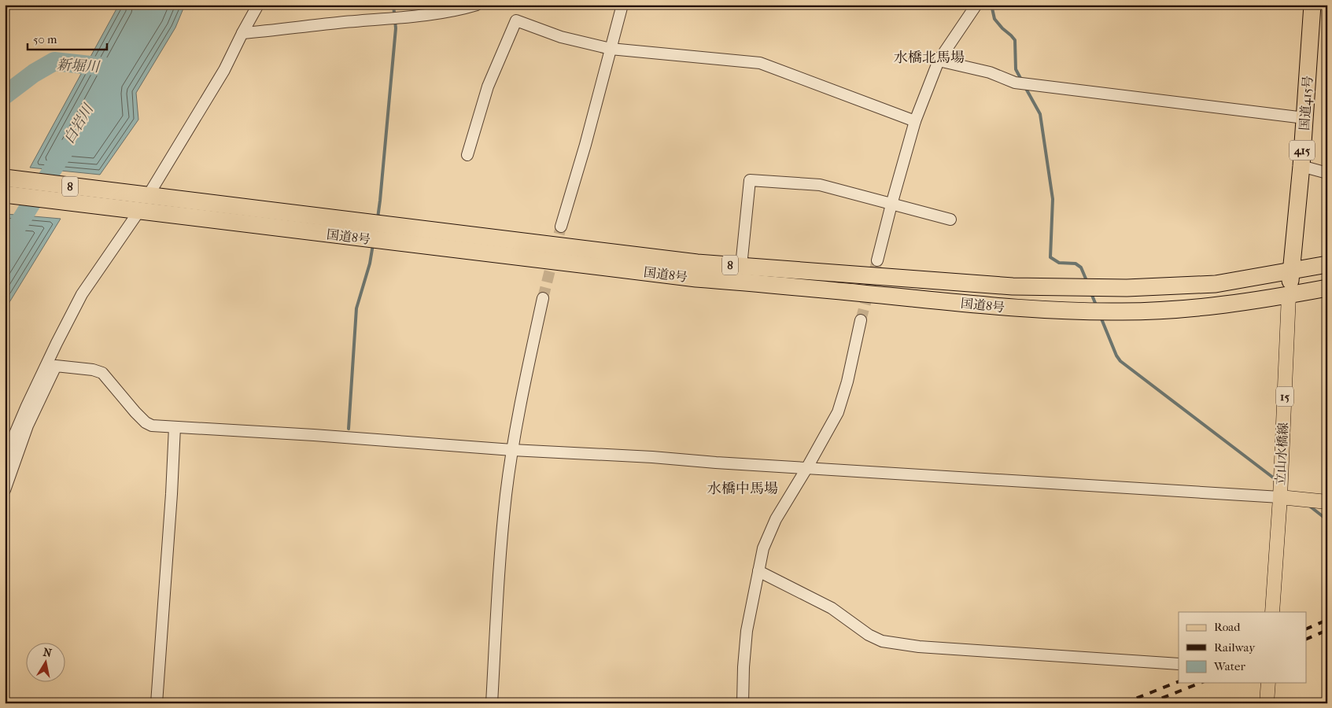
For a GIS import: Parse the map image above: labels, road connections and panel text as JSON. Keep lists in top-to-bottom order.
{
  "streets": {
    "highway": [
      "国道415号",
      "415",
      "8",
      "国道8号"
    ],
    "main road": ["15", "立山水橋線"]
  },
  "crossings": [
    ["国道415号", "国道8号"],
    ["国道415号", "立山水橋線"],
    ["国道8号", "立山水橋線"]
  ],
  "districts": ["水橋北馬場", "水橋中馬場"],
  "water": ["新堀川", "白岩川"],
  "legend": ["Road", "Railway", "Water"],
  "scale_bar": "50 m",
  "north": "top"
}
